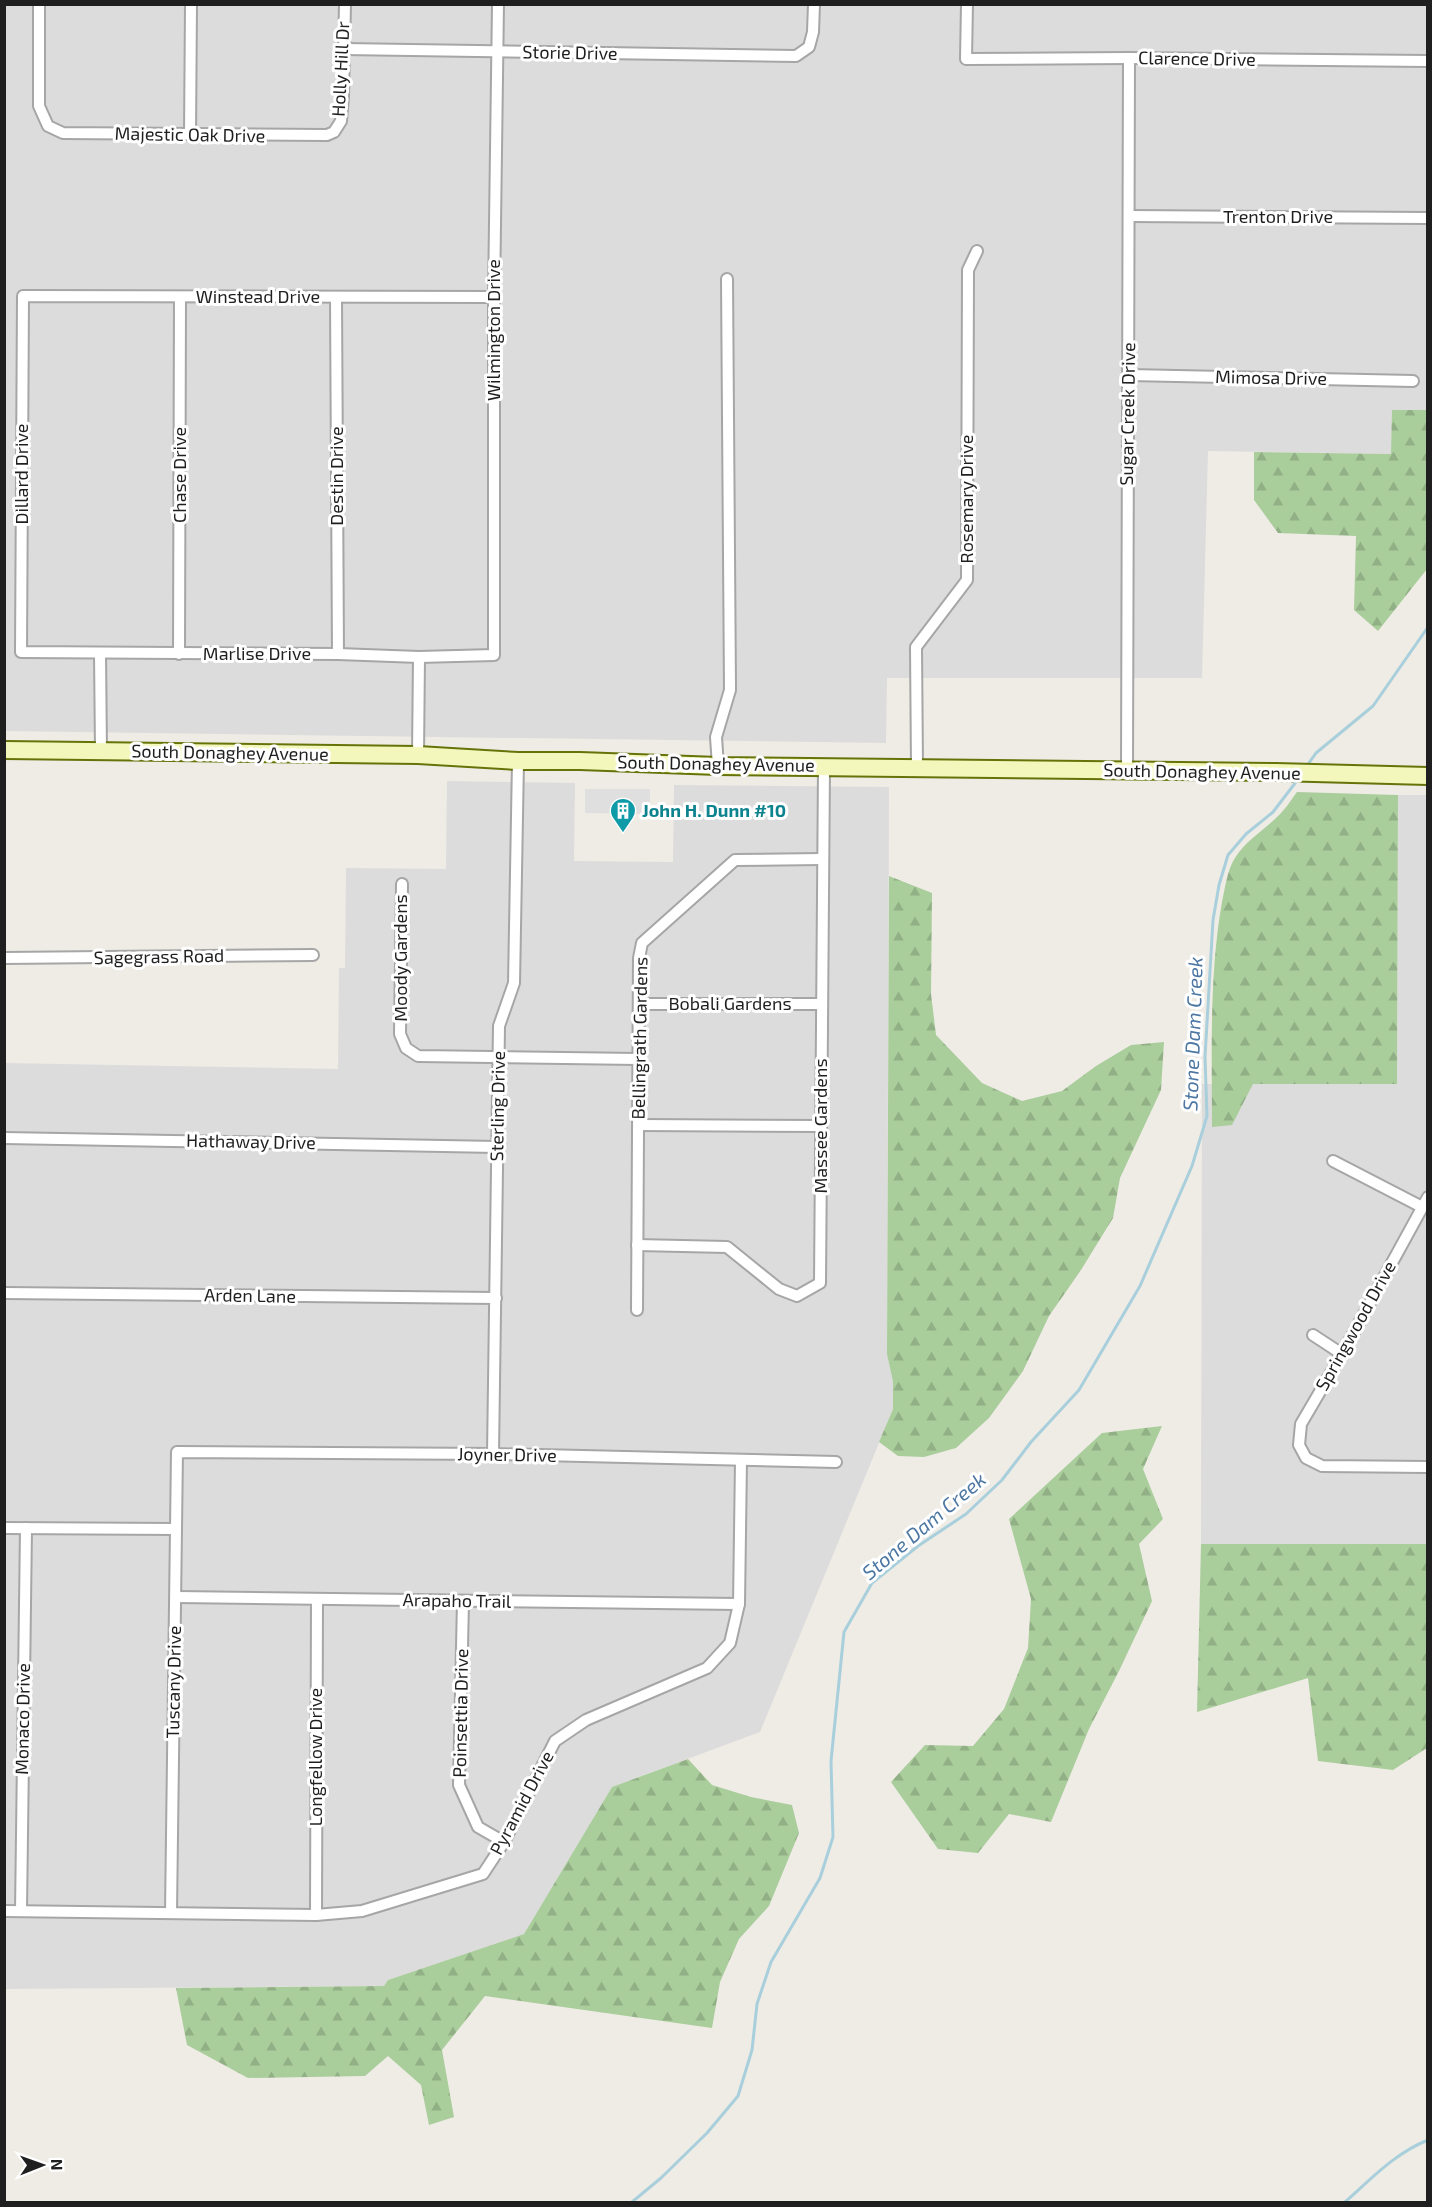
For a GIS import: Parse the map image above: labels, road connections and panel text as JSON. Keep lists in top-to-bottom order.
{
  "streets": {
    "street": [
      "Storie Drive",
      "Clarence Drive",
      "Holly Hill Dr",
      "Majestic Oak Drive",
      "Trenton Drive",
      "Winstead Drive",
      "Wilmington Drive",
      "Mimosa Drive",
      "Sugar Creek Drive",
      "Dillard Drive",
      "Chase Drive",
      "Destin Drive",
      "Rosemary Drive",
      "Marlise Drive",
      "South Donaghey Avenue",
      "Sagegrass Road",
      "Moody Gardens",
      "Bobali Gardens",
      "Bellingrath Gardens",
      "Sterling Drive",
      "Massee Gardens",
      "Hathaway Drive",
      "Arden Lane",
      "Springwood Drive",
      "Joyner Drive",
      "Arapaho Trail",
      "Tuscany Drive",
      "Poinsettia Drive",
      "Monaco Drive",
      "Longfellow Drive",
      "Pyramid Drive"
    ]
  },
  "crossings": [
    ["Storie Drive", "Holly Hill Dr"],
    ["Storie Drive", "Wilmington Drive"],
    ["Clarence Drive", "Sugar Creek Drive"],
    ["Holly Hill Dr", "Majestic Oak Drive"],
    ["Trenton Drive", "Sugar Creek Drive"],
    ["Winstead Drive", "Wilmington Drive"],
    ["Winstead Drive", "Dillard Drive"],
    ["Winstead Drive", "Chase Drive"],
    ["Winstead Drive", "Destin Drive"],
    ["Wilmington Drive", "Marlise Drive"],
    ["Mimosa Drive", "Sugar Creek Drive"],
    ["Sugar Creek Drive", "South Donaghey Avenue"],
    ["Dillard Drive", "Marlise Drive"],
    ["Chase Drive", "Marlise Drive"],
    ["Destin Drive", "Marlise Drive"],
    ["Rosemary Drive", "South Donaghey Avenue"],
    ["South Donaghey Avenue", "Sterling Drive"],
    ["South Donaghey Avenue", "Massee Gardens"],
    ["Moody Gardens", "Bellingrath Gardens"],
    ["Moody Gardens", "Sterling Drive"],
    ["Bobali Gardens", "Bellingrath Gardens"],
    ["Bobali Gardens", "Massee Gardens"],
    ["Bellingrath Gardens", "Massee Gardens"],
    ["Sterling Drive", "Hathaway Drive"],
    ["Sterling Drive", "Arden Lane"],
    ["Sterling Drive", "Joyner Drive"],
    ["Joyner Drive", "Tuscany Drive"],
    ["Joyner Drive", "Pyramid Drive"],
    ["Arapaho Trail", "Tuscany Drive"],
    ["Arapaho Trail", "Poinsettia Drive"],
    ["Arapaho Trail", "Longfellow Drive"],
    ["Arapaho Trail", "Pyramid Drive"],
    ["Tuscany Drive", "Pyramid Drive"],
    ["Poinsettia Drive", "Pyramid Drive"],
    ["Monaco Drive", "Pyramid Drive"],
    ["Longfellow Drive", "Pyramid Drive"]
  ],
  "water": ["Stone Dam Creek"],
  "places": {
    "building": ["John H. Dunn #10"]
  },
  "north": "right"
}
